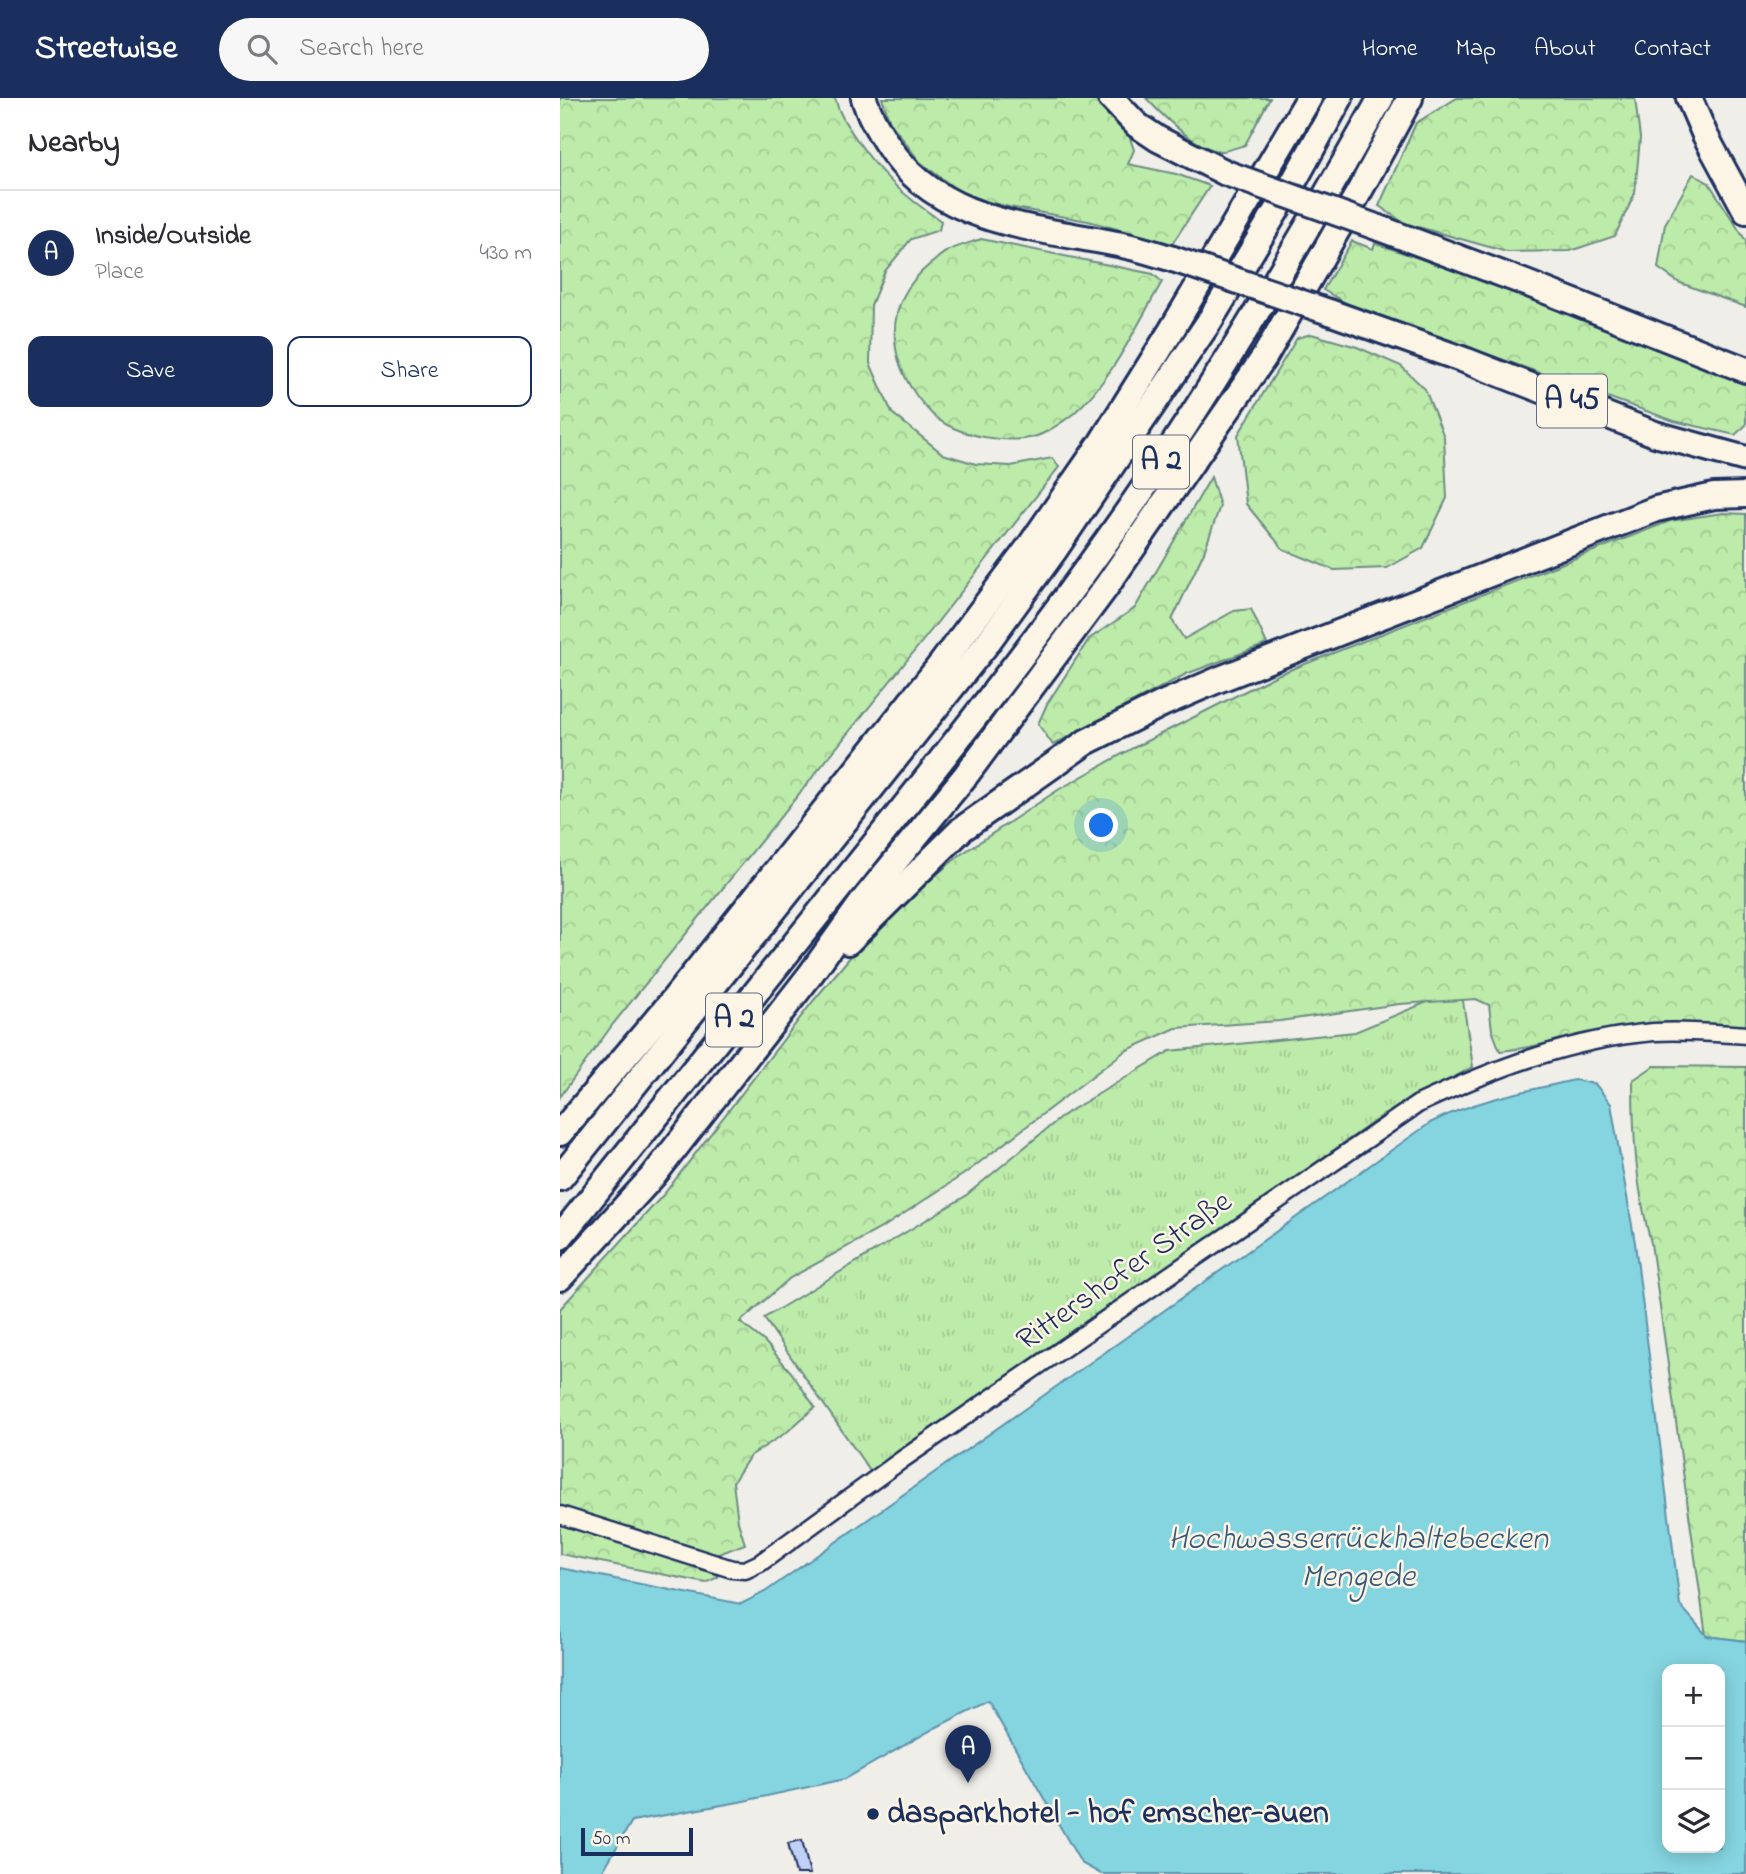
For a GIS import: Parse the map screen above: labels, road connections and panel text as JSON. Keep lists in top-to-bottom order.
{
  "streets": {
    "highway": ["A 45", "A 2"],
    "street": ["Rittershofer Straße"]
  },
  "water": ["Hochwasserrückhaltebecken Mengede"],
  "places": ["dasparkhotel - hof emscher-auen"],
  "scale_bar": "50 m",
  "page": {
    "header": "Streetwise",
    "search": "Search here",
    "nav": [
      "Home",
      "Map",
      "About",
      "Contact"
    ],
    "heading": "Nearby",
    "list": [
      {
        "mark": "A",
        "name": "Inside/Outside",
        "note": "Place",
        "value": "430 m"
      }
    ],
    "buttons": ["Save", "Share"],
    "map_buttons": ["+", "−"],
    "pins": "A",
    "scale": "50 m"
  }
}
